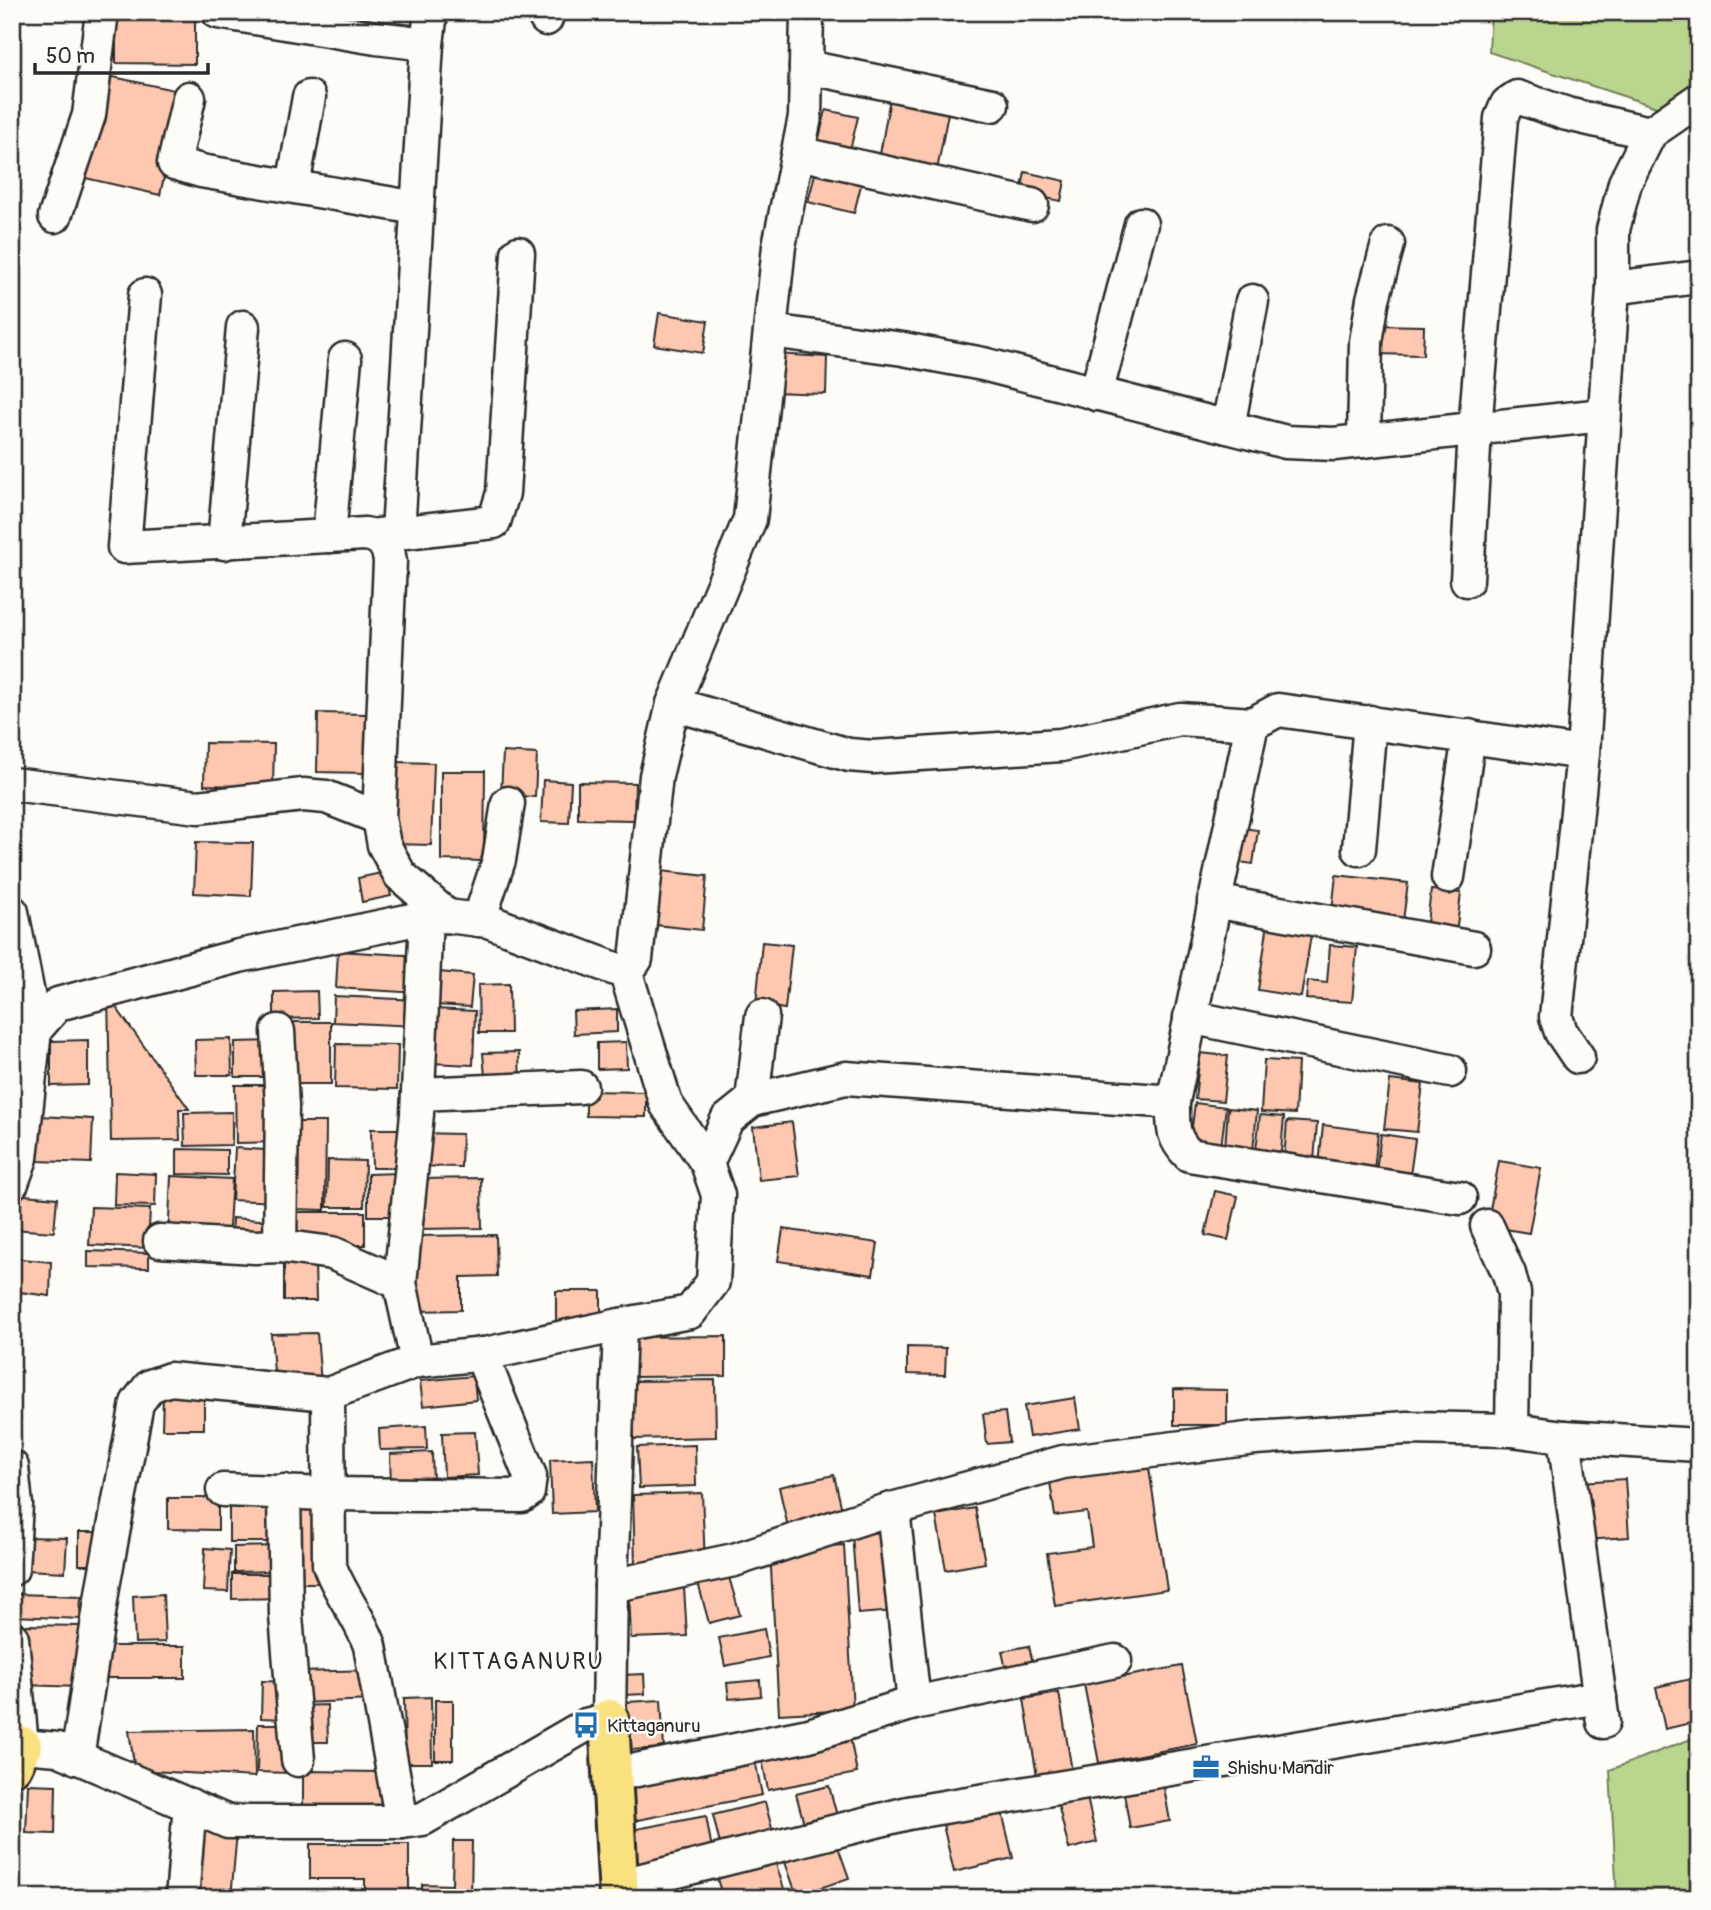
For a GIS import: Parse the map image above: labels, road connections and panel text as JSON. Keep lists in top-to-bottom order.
{
  "districts": ["KITTAGANURU"],
  "places": {
    "bus stop": ["Kittaganuru"],
    "office": ["Shishu Mandir"]
  },
  "scale_bar": "50 m"
}
